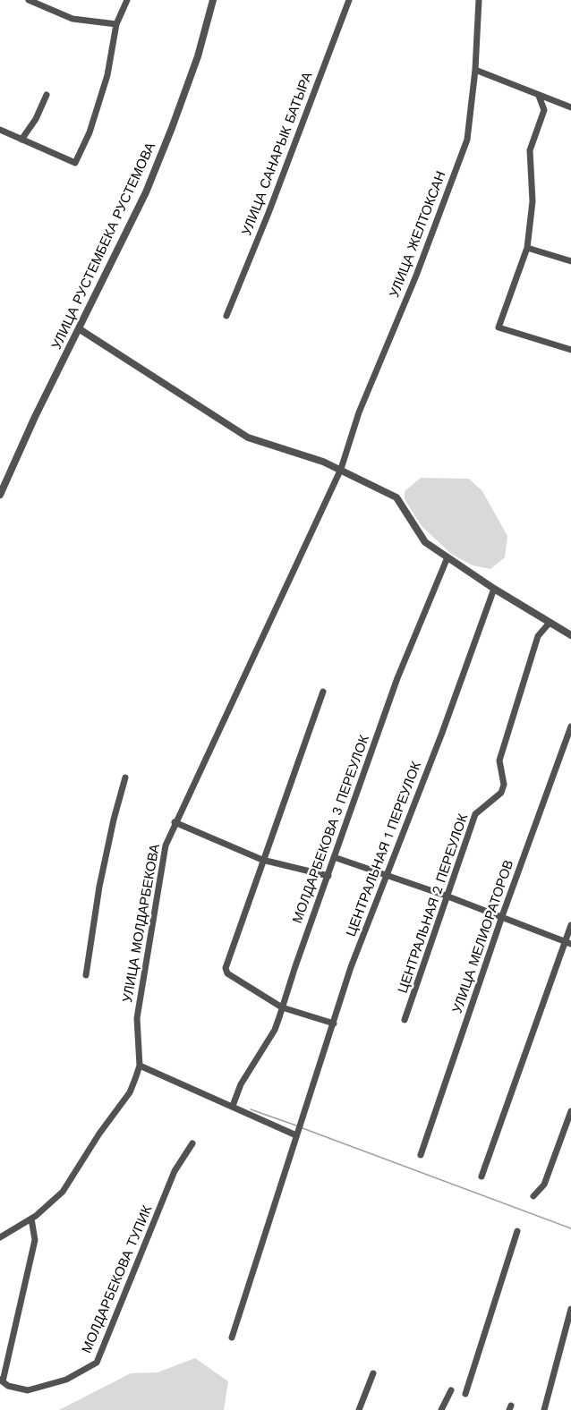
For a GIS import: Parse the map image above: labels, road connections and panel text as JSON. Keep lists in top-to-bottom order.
{
  "streets": {
    "street": [
      "УЛИЦА САНАРЫК БАТЫРА",
      "УЛИЦА ЖЕЛТОКСАН",
      "УЛИЦА РУСТЕМБЕКА РУСТЕМОВА",
      "МОЛДАРБЕКОВА 3 ПЕРЕУЛОК",
      "ЦЕНТРАЛЬНАЯ 1 ПЕРЕУЛОК",
      "ЦЕНТРАЛЬНАЯ 2 ПЕРЕУЛОК",
      "УЛИЦА МОЛДАРБЕКОВА",
      "УЛИЦА МЕЛИОРАТОРОВ",
      "МОЛДАРБЕКОВА ТУПИК"
    ]
  },
  "crossings": [
    ["УЛИЦА ЖЕЛТОКСАН", "УЛИЦА МОЛДАРБЕКОВА"]
  ]
}
